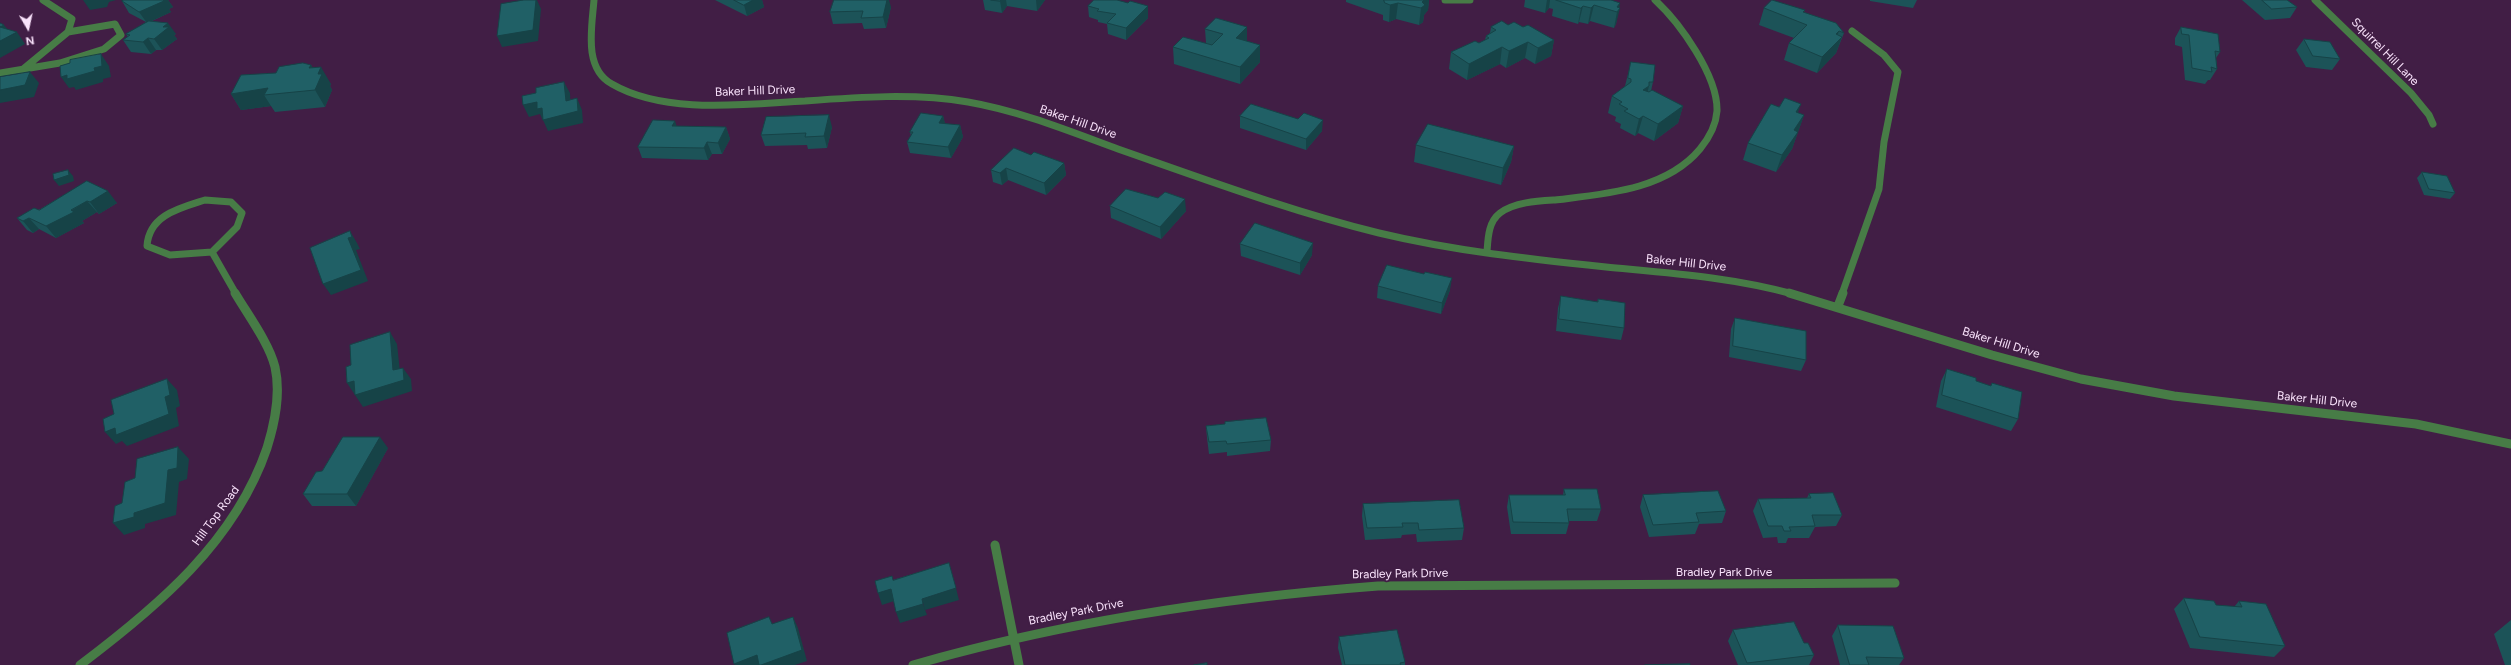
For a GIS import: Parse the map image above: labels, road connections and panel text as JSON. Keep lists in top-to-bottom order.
{
  "streets": {
    "street": [
      "Squirrel Hill Lane",
      "Baker Hill Drive",
      "Hill Top Road",
      "Bradley Park Drive"
    ]
  },
  "north": "bottom"
}
